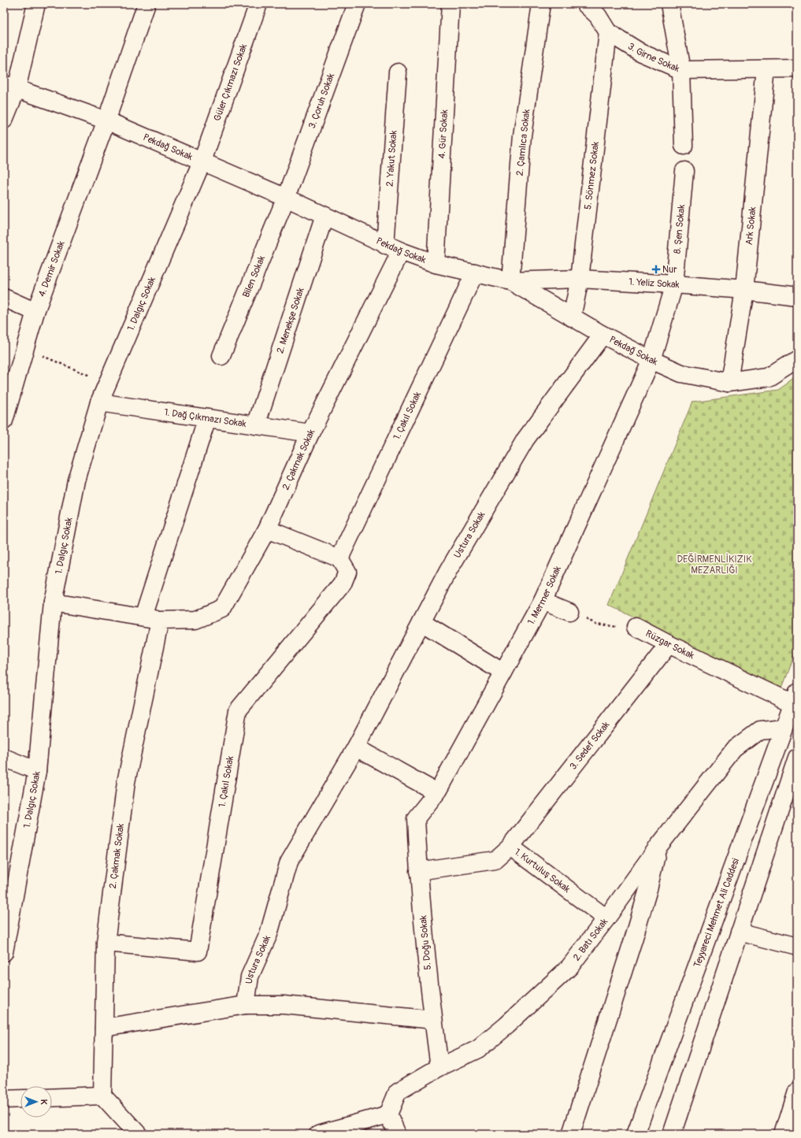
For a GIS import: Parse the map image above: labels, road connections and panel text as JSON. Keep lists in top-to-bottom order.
{
  "streets": {
    "street": [
      "3. Girne Sokak",
      "Güler Çıkmazı Sokak",
      "3. Çoruh Sokak",
      "4. Gür Sokak",
      "2. Çamlıca Sokak",
      "Pekdağ Sokak",
      "2. Yakut Sokak",
      "5. Sönmez Sokak",
      "Ark Sokak",
      "8. Şen Sokak",
      "4. Demir Sokak",
      "Bilen Sokak",
      "1. Yeliz Sokak",
      "1. Dalgıç Sokak",
      "2. Menekşe Sokak",
      "1. Çakıl Sokak",
      "1. Dağ Çıkmazı Sokak",
      "2. Çakmak Sokak",
      "Ustura Sokak",
      "1. Mermer Sokak",
      "Rüzgar Sokak",
      "3. Sedef Sokak",
      "1. Kurtuluş Sokak",
      "Teyyareci Mehmet Ali Caddesi",
      "2. Batı Sokak",
      "5. Doğu Sokak"
    ]
  },
  "crossings": [
    ["3. Girne Sokak", "5. Sönmez Sokak"],
    ["3. Girne Sokak", "Ark Sokak"],
    ["Güler Çıkmazı Sokak", "Pekdağ Sokak"],
    ["Güler Çıkmazı Sokak", "1. Dalgıç Sokak"],
    ["3. Çoruh Sokak", "Pekdağ Sokak"],
    ["3. Çoruh Sokak", "Bilen Sokak"],
    ["4. Gür Sokak", "Pekdağ Sokak"],
    ["2. Çamlıca Sokak", "Pekdağ Sokak"],
    ["2. Çamlıca Sokak", "1. Yeliz Sokak"],
    ["Pekdağ Sokak", "2. Yakut Sokak"],
    ["Pekdağ Sokak", "5. Sönmez Sokak"],
    ["Pekdağ Sokak", "Ark Sokak"],
    ["Pekdağ Sokak", "8. Şen Sokak"],
    ["Pekdağ Sokak", "4. Demir Sokak"],
    ["Pekdağ Sokak", "Bilen Sokak"],
    ["Pekdağ Sokak", "1. Yeliz Sokak"],
    ["Pekdağ Sokak", "1. Dalgıç Sokak"],
    ["Pekdağ Sokak", "2. Menekşe Sokak"],
    ["Pekdağ Sokak", "1. Çakıl Sokak"],
    ["Pekdağ Sokak", "2. Çakmak Sokak"],
    ["Pekdağ Sokak", "Ustura Sokak"],
    ["Pekdağ Sokak", "1. Mermer Sokak"],
    ["5. Sönmez Sokak", "1. Yeliz Sokak"],
    ["Ark Sokak", "1. Yeliz Sokak"],
    ["8. Şen Sokak", "1. Yeliz Sokak"],
    ["8. Şen Sokak", "1. Mermer Sokak"],
    ["1. Dalgıç Sokak", "1. Dağ Çıkmazı Sokak"],
    ["1. Dalgıç Sokak", "2. Çakmak Sokak"],
    ["2. Menekşe Sokak", "1. Dağ Çıkmazı Sokak"],
    ["1. Çakıl Sokak", "2. Çakmak Sokak"],
    ["1. Dağ Çıkmazı Sokak", "2. Çakmak Sokak"],
    ["1. Mermer Sokak", "5. Doğu Sokak"],
    ["Rüzgar Sokak", "3. Sedef Sokak"],
    ["Rüzgar Sokak", "Teyyareci Mehmet Ali Caddesi"],
    ["3. Sedef Sokak", "1. Kurtuluş Sokak"],
    ["1. Kurtuluş Sokak", "2. Batı Sokak"],
    ["1. Kurtuluş Sokak", "5. Doğu Sokak"],
    ["Teyyareci Mehmet Ali Caddesi", "2. Batı Sokak"],
    ["2. Batı Sokak", "5. Doğu Sokak"]
  ],
  "parks": ["DEĞİRMENLİKIZIK MEZARLIĞI"],
  "places": {
    "health": ["Nur"]
  },
  "north": "right"
}
